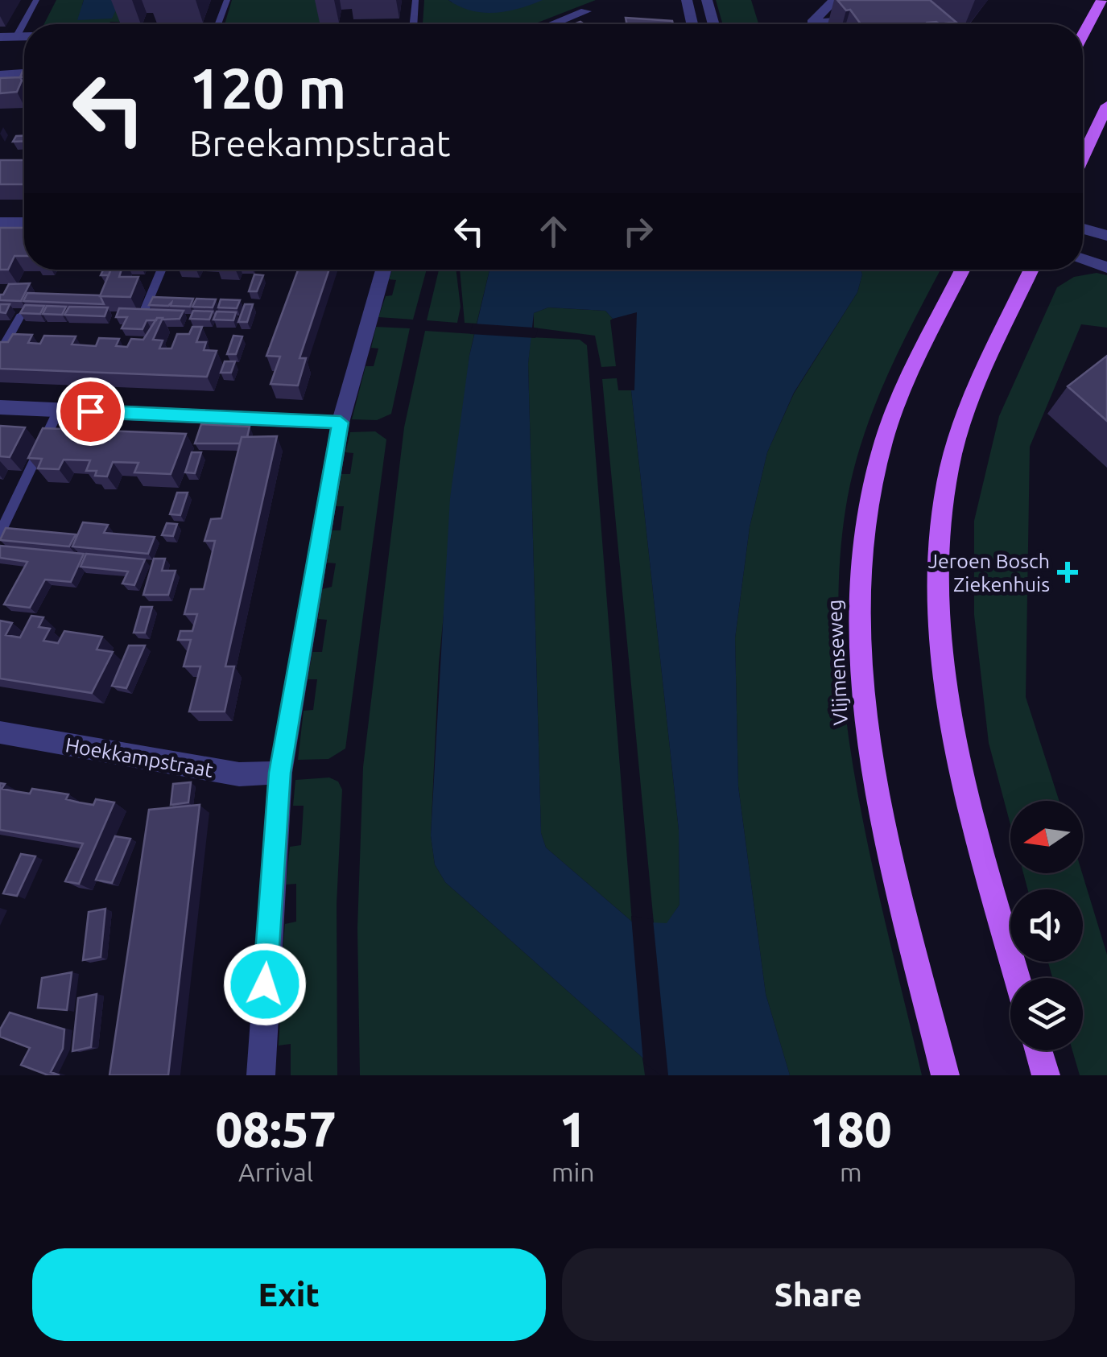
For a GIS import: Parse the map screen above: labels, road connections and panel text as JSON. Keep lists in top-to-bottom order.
{
  "streets": {
    "main road": ["Vlijmenseweg"],
    "street": ["Hoekkampstraat"]
  },
  "places": {
    "health": ["Jeroen Bosch Ziekenhuis"]
  },
  "north": "left",
  "page": {
    "turn": ["120 m", "Breekampstraat"],
    "eta": [
      "08:57",
      "Arrival",
      "1",
      "min",
      "180",
      "m"
    ],
    "buttons": ["Exit", "Share"]
  }
}
